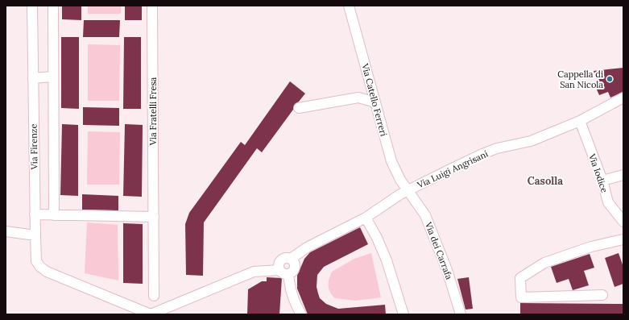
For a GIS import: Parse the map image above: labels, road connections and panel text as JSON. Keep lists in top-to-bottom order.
{
  "streets": {
    "street": [
      "Via Catello Ferreri",
      "Via Fratelli Fresa",
      "Via Firenze",
      "Via Luigi Angrisani",
      "Via Iodice",
      "Via dei Carrafa"
    ]
  },
  "crossings": [
    ["Via Catello Ferreri", "Via Luigi Angrisani"],
    ["Via Catello Ferreri", "Via dei Carrafa"],
    ["Via Luigi Angrisani", "Via Iodice"],
    ["Via Luigi Angrisani", "Via dei Carrafa"]
  ],
  "districts": ["Casolla"],
  "places": ["Cappella di San Nicola"]
}
